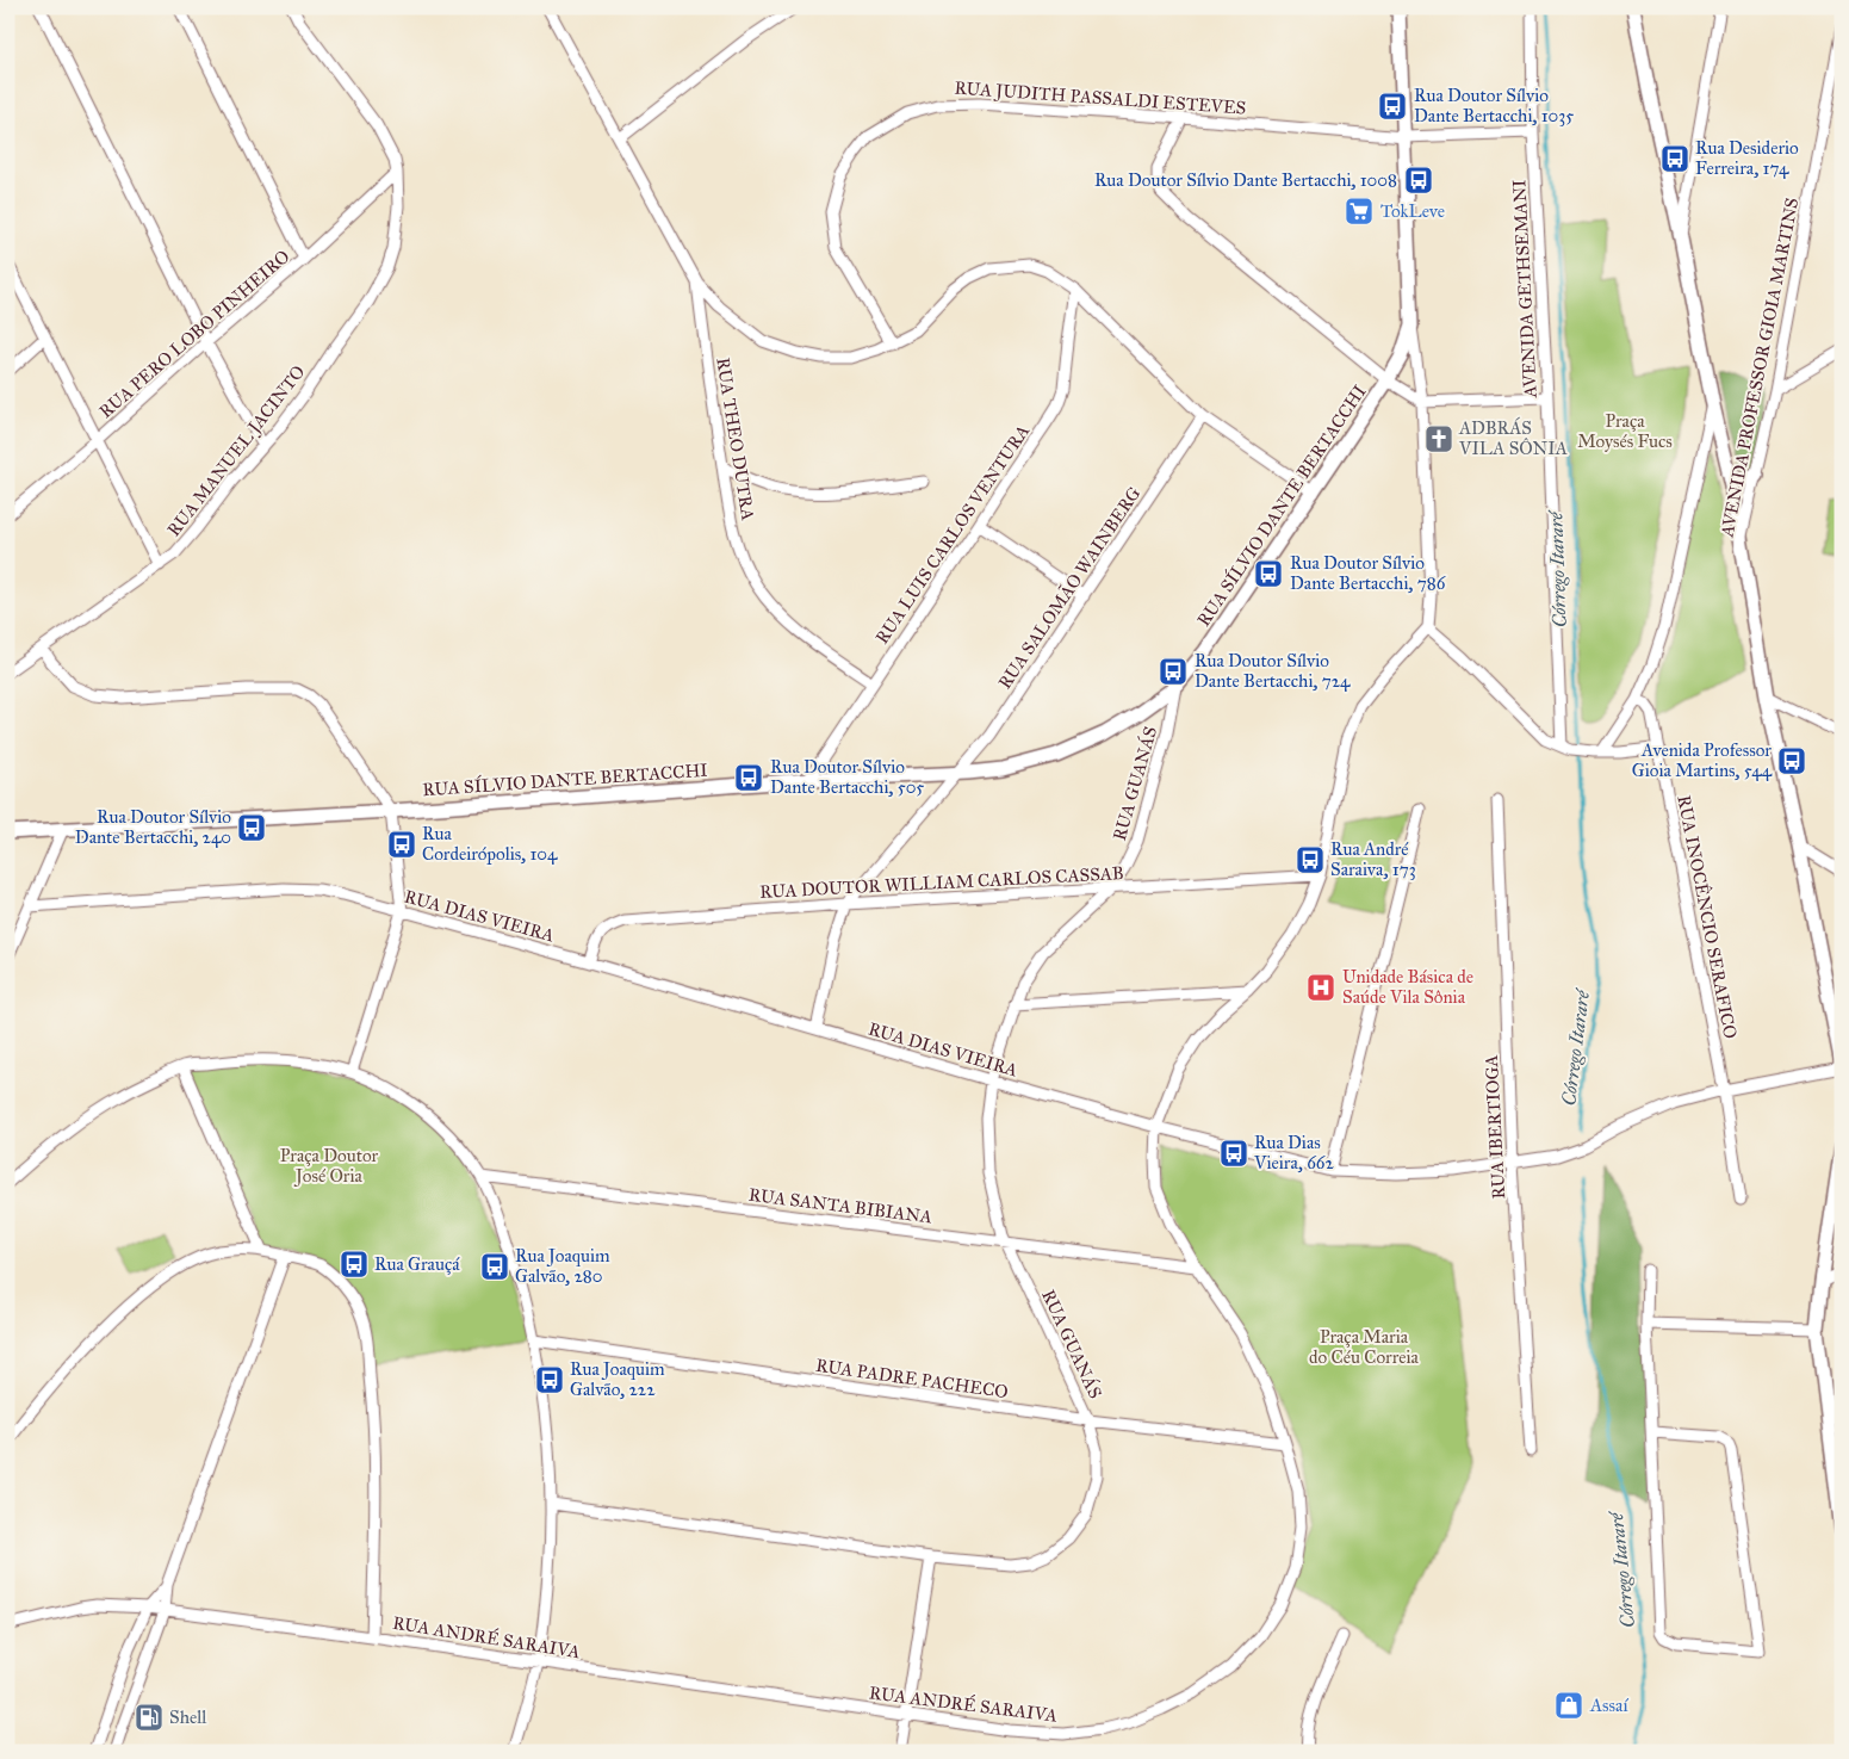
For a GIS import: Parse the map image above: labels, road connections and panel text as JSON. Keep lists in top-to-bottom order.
{
  "streets": {
    "street": [
      "RUA JUDITH PASSALDI ESTEVES",
      "AVENIDA GETHSEMANI",
      "RUA PERO LOBO PINHEIRO",
      "AVENIDA PROFESSOR GIOIA MARTINS",
      "RUA THEO DUTRA",
      "RUA MANUEL JACINTO",
      "RUA SÍLVIO DANTE BERTACCHI",
      "RUA LUIS CARLOS VENTURA",
      "RUA SALOMÃO WAINBERG",
      "RUA GUANÁS",
      "RUA DOUTOR WILLIAM CARLOS CASSAB",
      "RUA DIAS VIEIRA",
      "RUA INOCÊNCIO SERAFICO",
      "RUA IBERTIOGA",
      "RUA SANTA BIBIANA",
      "RUA PADRE PACHECO",
      "RUA ANDRÉ SARAIVA"
    ]
  },
  "crossings": [
    ["RUA JUDITH PASSALDI ESTEVES", "AVENIDA GETHSEMANI"],
    ["RUA JUDITH PASSALDI ESTEVES", "RUA SÍLVIO DANTE BERTACCHI"],
    ["RUA PERO LOBO PINHEIRO", "RUA MANUEL JACINTO"],
    ["AVENIDA PROFESSOR GIOIA MARTINS", "RUA DIAS VIEIRA"],
    ["RUA THEO DUTRA", "RUA LUIS CARLOS VENTURA"],
    ["RUA SÍLVIO DANTE BERTACCHI", "RUA LUIS CARLOS VENTURA"],
    ["RUA SÍLVIO DANTE BERTACCHI", "RUA SALOMÃO WAINBERG"],
    ["RUA SÍLVIO DANTE BERTACCHI", "RUA GUANÁS"],
    ["RUA SALOMÃO WAINBERG", "RUA DOUTOR WILLIAM CARLOS CASSAB"],
    ["RUA GUANÁS", "RUA DOUTOR WILLIAM CARLOS CASSAB"],
    ["RUA GUANÁS", "RUA DIAS VIEIRA"],
    ["RUA GUANÁS", "RUA SANTA BIBIANA"],
    ["RUA GUANÁS", "RUA PADRE PACHECO"],
    ["RUA DOUTOR WILLIAM CARLOS CASSAB", "RUA DIAS VIEIRA"],
    ["RUA DOUTOR WILLIAM CARLOS CASSAB", "RUA ANDRÉ SARAIVA"],
    ["RUA DIAS VIEIRA", "RUA INOCÊNCIO SERAFICO"],
    ["RUA DIAS VIEIRA", "RUA IBERTIOGA"],
    ["RUA DIAS VIEIRA", "RUA ANDRÉ SARAIVA"],
    ["RUA SANTA BIBIANA", "RUA ANDRÉ SARAIVA"],
    ["RUA PADRE PACHECO", "RUA ANDRÉ SARAIVA"]
  ],
  "water": ["Córrego Itararé"],
  "parks": ["Praça Moysés Fucs", "Praça Doutor José Oria", "Praça Maria do Céu Correia"],
  "places": {
    "bus stop": [
      "Rua Doutor Sílvio Dante Bertacchi, 1035",
      "Rua Desiderio Ferreira, 174",
      "Rua Doutor Sílvio Dante Bertacchi, 1008",
      "Rua Doutor Sílvio Dante Bertacchi, 786",
      "Rua Doutor Sílvio Dante Bertacchi, 724",
      "Avenida Professor Gioia Martins, 544",
      "Rua Doutor Sílvio Dante Bertacchi, 505",
      "Rua Doutor Sílvio Dante Bertacchi, 240",
      "Rua Cordeirópolis, 104",
      "Rua André Saraiva, 173",
      "Rua Dias Vieira, 662",
      "Rua Grauçá",
      "Rua Joaquim Galvão, 280",
      "Rua Joaquim Galvão, 222"
    ],
    "supermarket": ["TokLeve"],
    "church": ["ADBRÁS VILA SÔNIA"],
    "hospital": ["Unidade Básica de Saúde Vila Sônia"],
    "shop": ["Assaí"],
    "fuel station": ["Shell"]
  }
}
